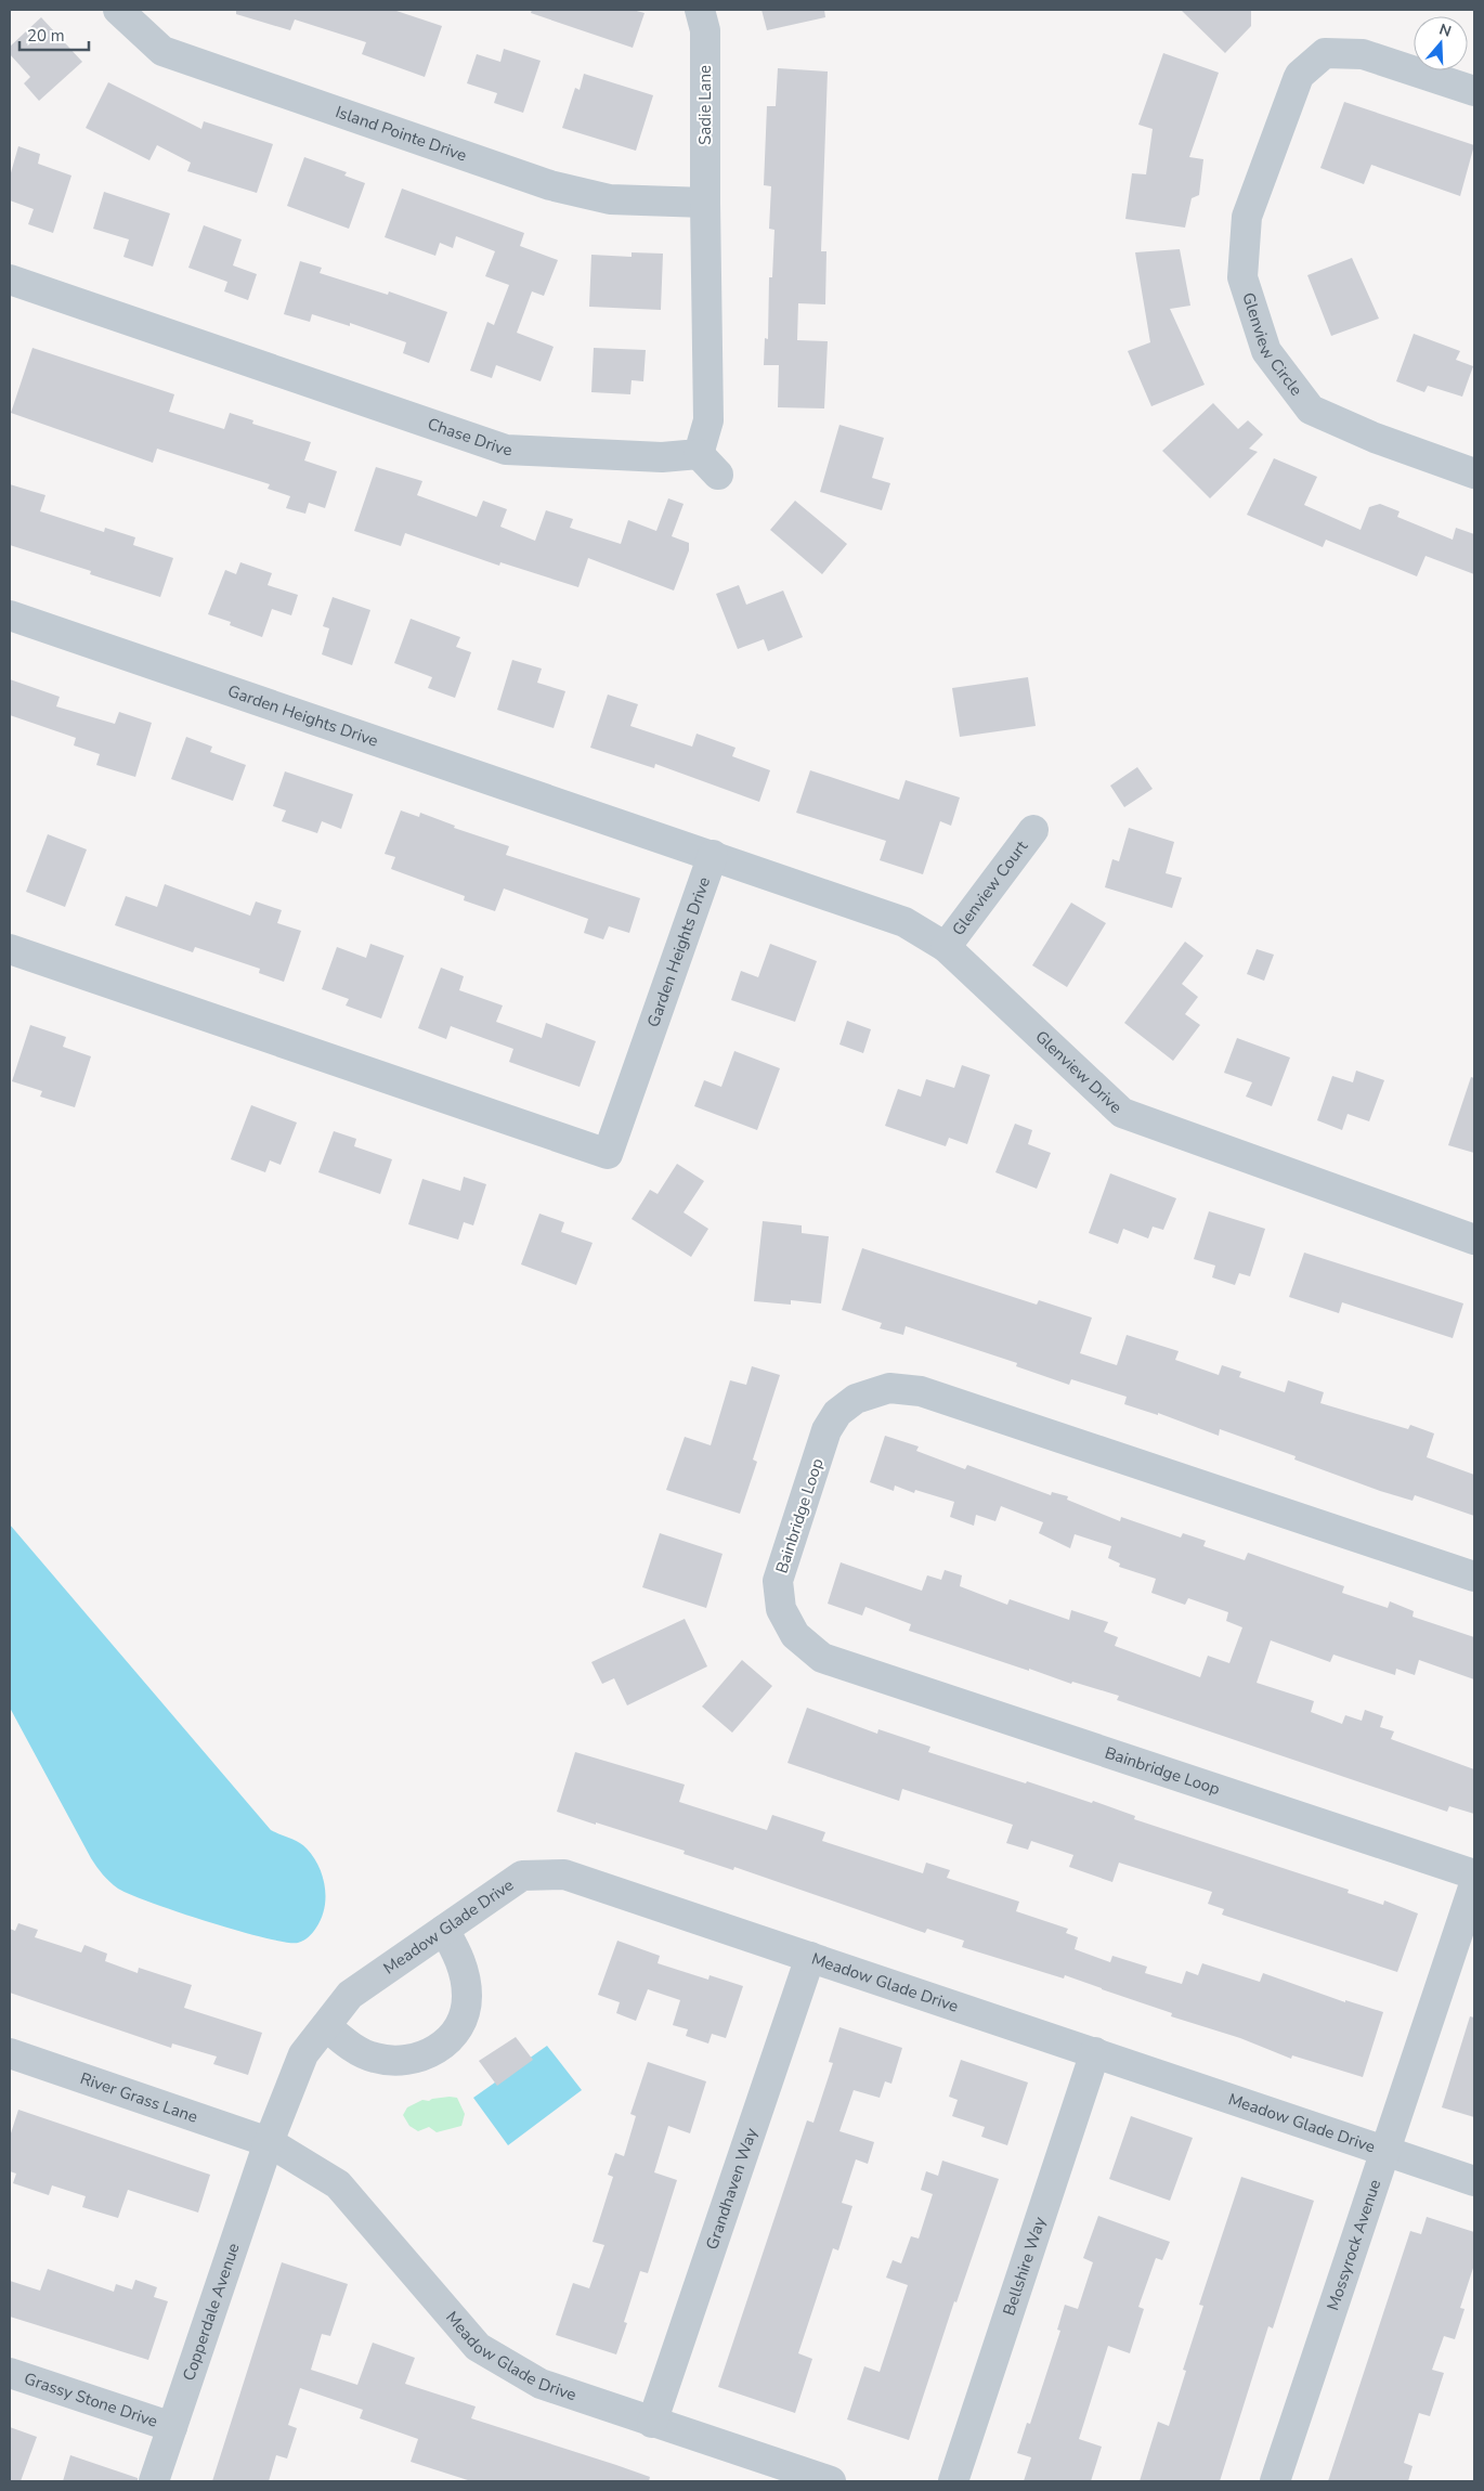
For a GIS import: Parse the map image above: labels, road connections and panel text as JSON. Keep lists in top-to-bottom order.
{
  "streets": {
    "street": [
      "Sadie Lane",
      "Island Pointe Drive",
      "Glenview Circle",
      "Chase Drive",
      "Garden Heights Drive",
      "Glenview Court",
      "Glenview Drive",
      "Bainbridge Loop",
      "Meadow Glade Drive",
      "River Grass Lane",
      "Grandhaven Way",
      "Mossyrock Avenue",
      "Bellshire Way",
      "Copperdale Avenue",
      "Grassy Stone Drive"
    ]
  },
  "crossings": [
    ["Sadie Lane", "Island Pointe Drive"],
    ["Sadie Lane", "Chase Drive"],
    ["Island Pointe Drive", "Chase Drive"],
    ["Garden Heights Drive", "Glenview Drive"],
    ["Glenview Court", "Glenview Drive"],
    ["Meadow Glade Drive", "River Grass Lane"],
    ["Meadow Glade Drive", "Grandhaven Way"],
    ["Meadow Glade Drive", "Mossyrock Avenue"],
    ["Meadow Glade Drive", "Bellshire Way"],
    ["Meadow Glade Drive", "Copperdale Avenue"],
    ["River Grass Lane", "Copperdale Avenue"],
    ["Copperdale Avenue", "Grassy Stone Drive"]
  ],
  "scale_bar": "20 m",
  "north": "top"
}
